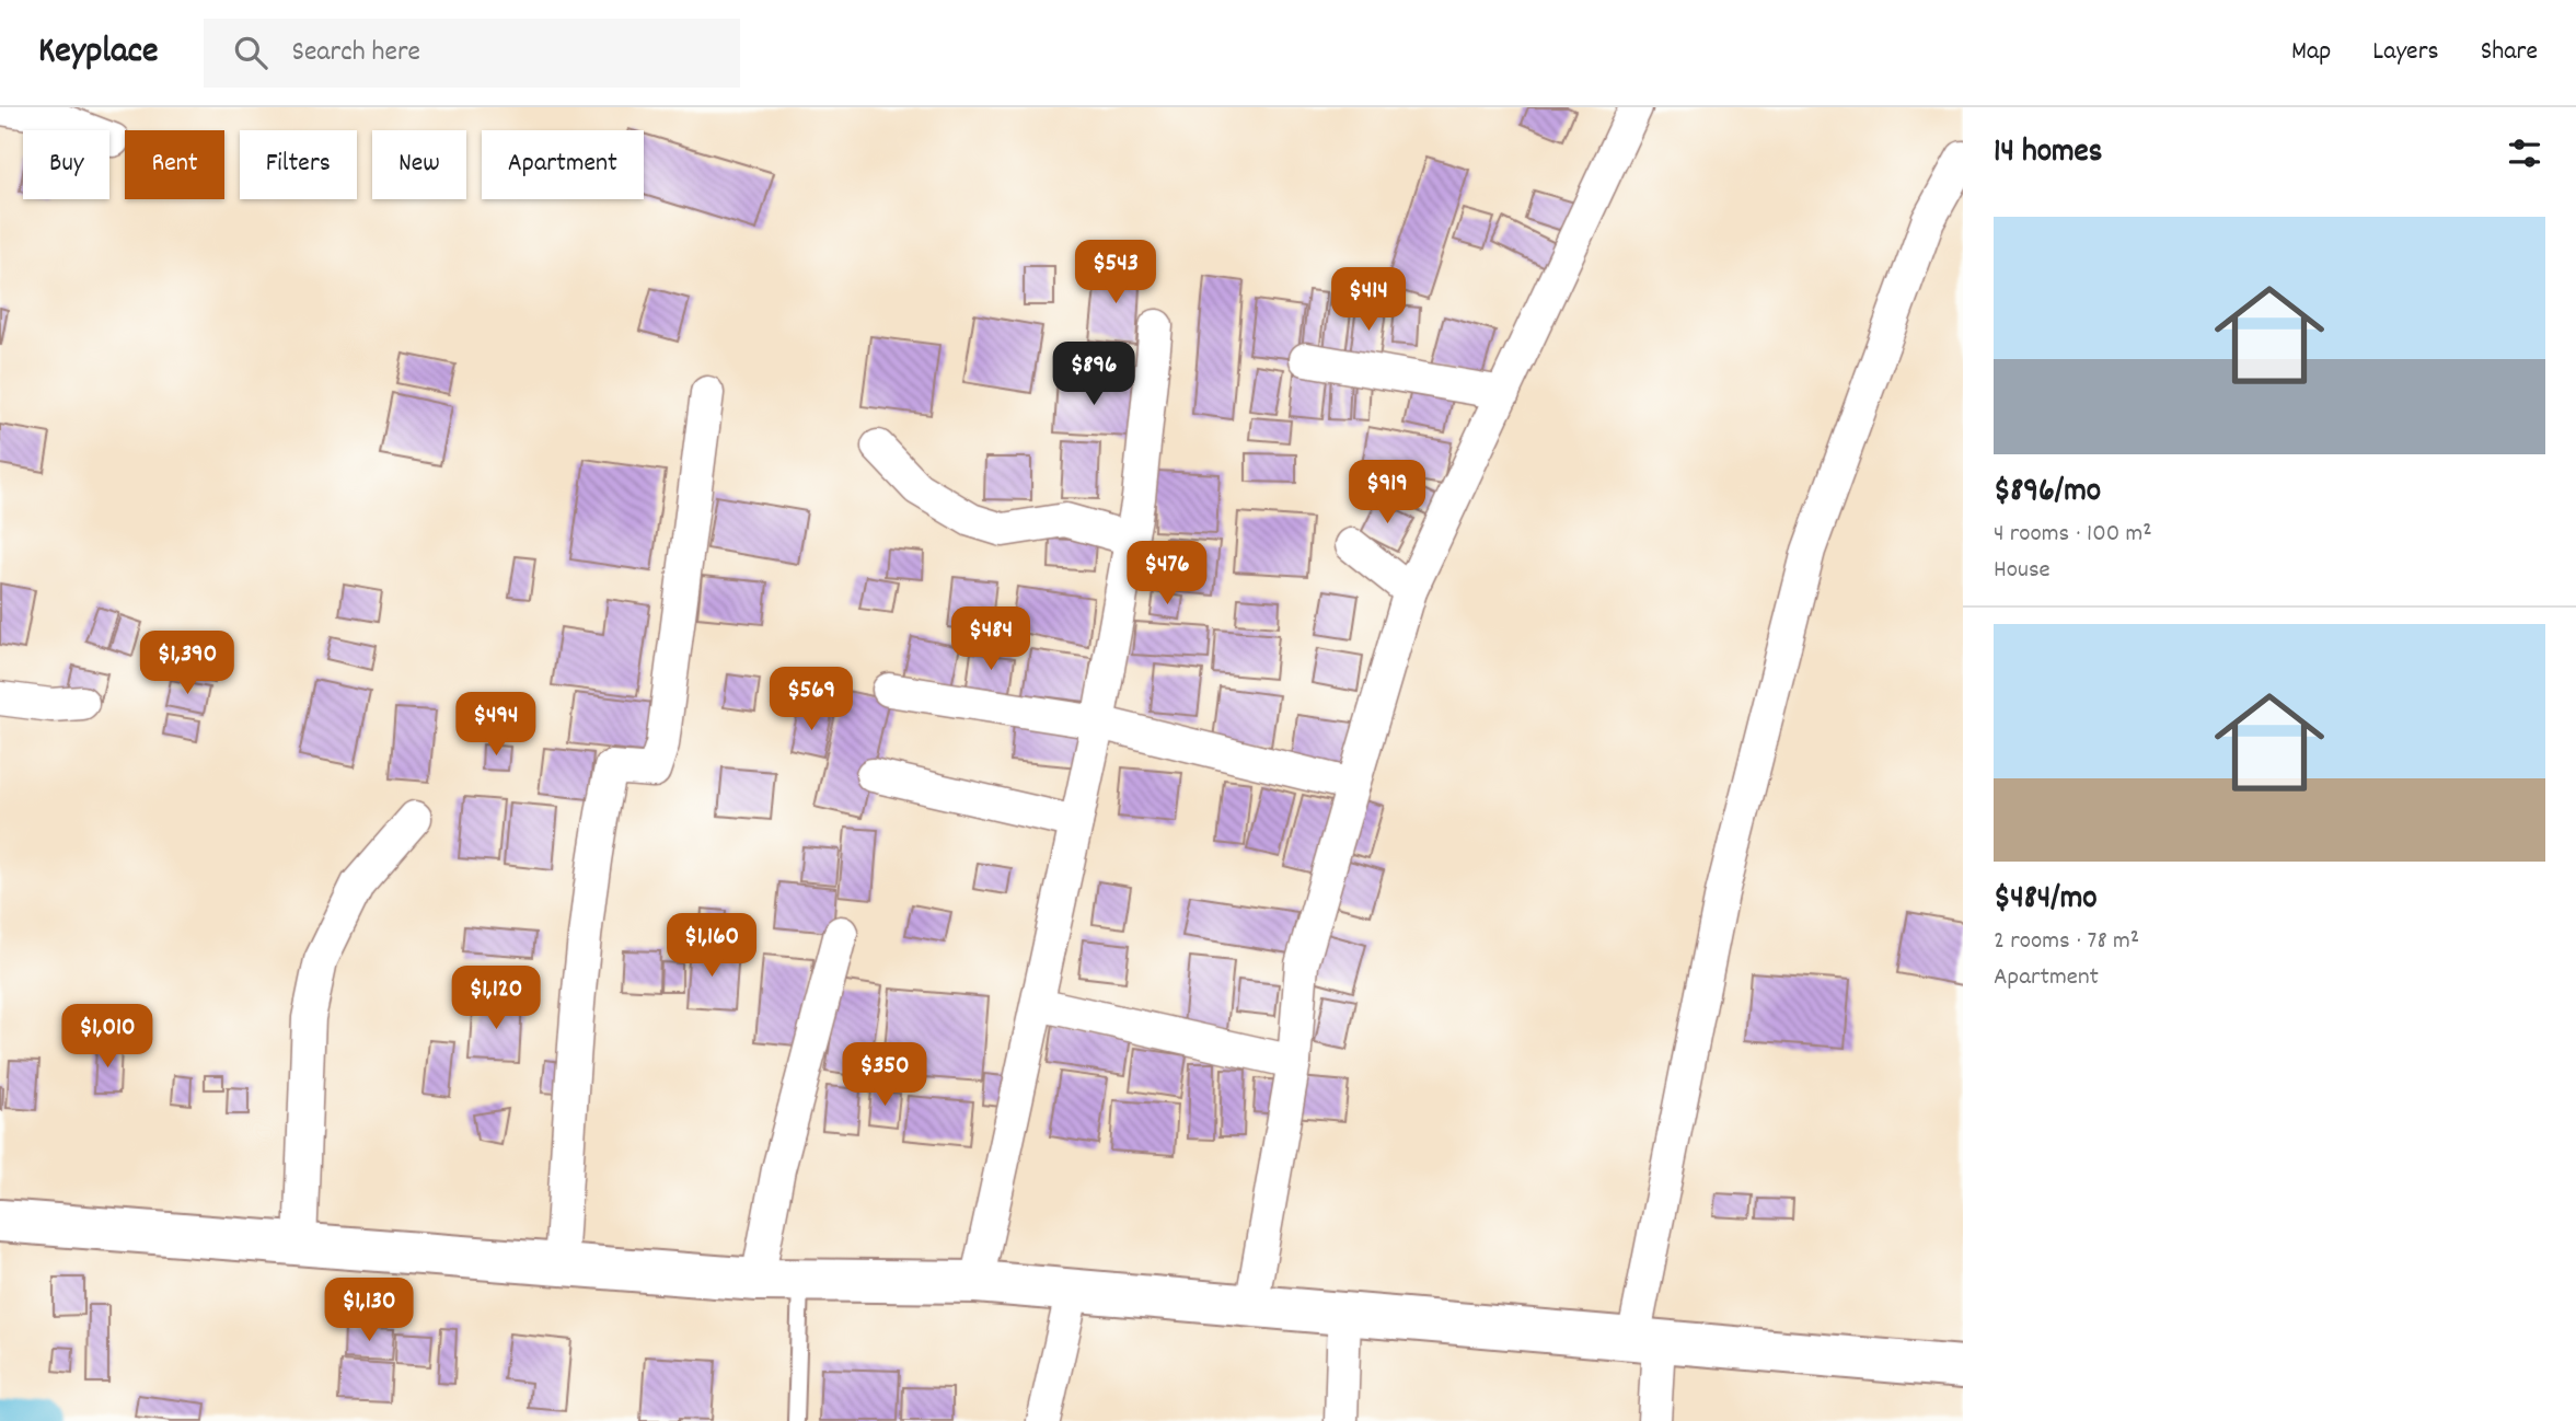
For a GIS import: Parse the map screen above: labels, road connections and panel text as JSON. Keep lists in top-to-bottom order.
{
  "page": {
    "header": "Keyplace",
    "search": "Search here",
    "nav": ["Map", "Layers", "Share"],
    "heading": "14 homes",
    "chip": [
      "Buy",
      "Rent",
      "Filters",
      "New",
      "Apartment"
    ],
    "list": [
      {
        "name": "$896/mo",
        "note": "4 rooms · 100 m² · House"
      },
      {
        "name": "$484/mo",
        "note": "2 rooms · 78 m² · Apartment"
      }
    ],
    "price": [
      "$543",
      "$414",
      "$896",
      "$919",
      "$476",
      "$484",
      "$1,390",
      "$569",
      "$494",
      "$1,160",
      "$1,120",
      "$1,010",
      "$350",
      "$1,130"
    ]
  }
}
